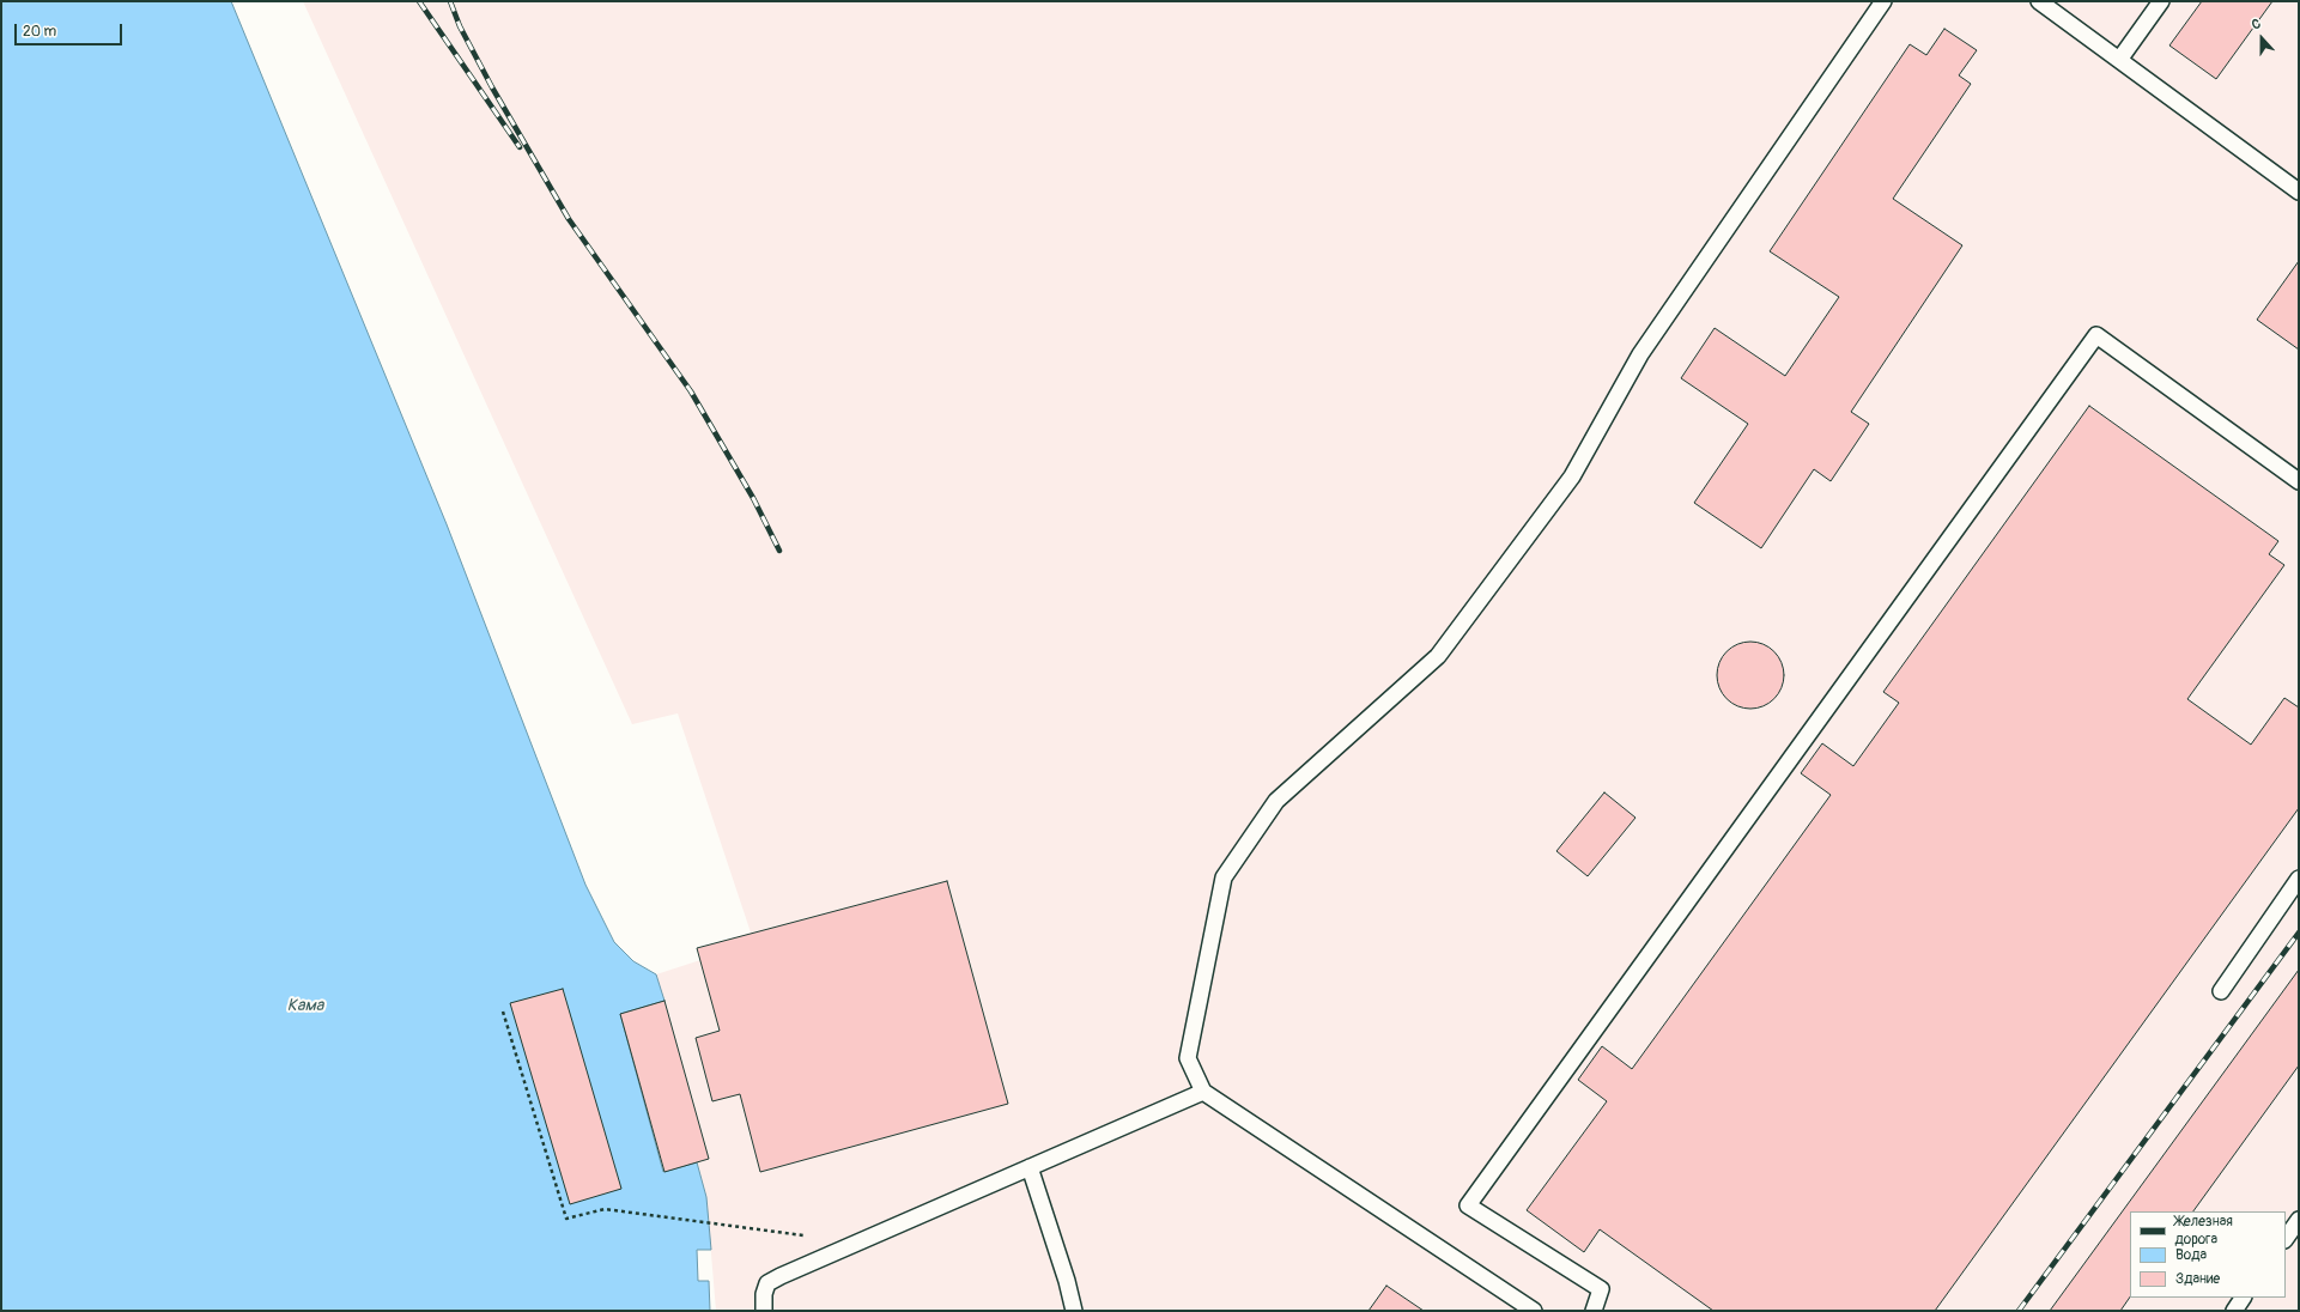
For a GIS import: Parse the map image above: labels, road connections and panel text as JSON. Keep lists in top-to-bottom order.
{
  "water": ["Кама"],
  "legend": ["Железная дорога", "Вода", "Здание"],
  "scale_bar": "20 m",
  "north": "top"
}
